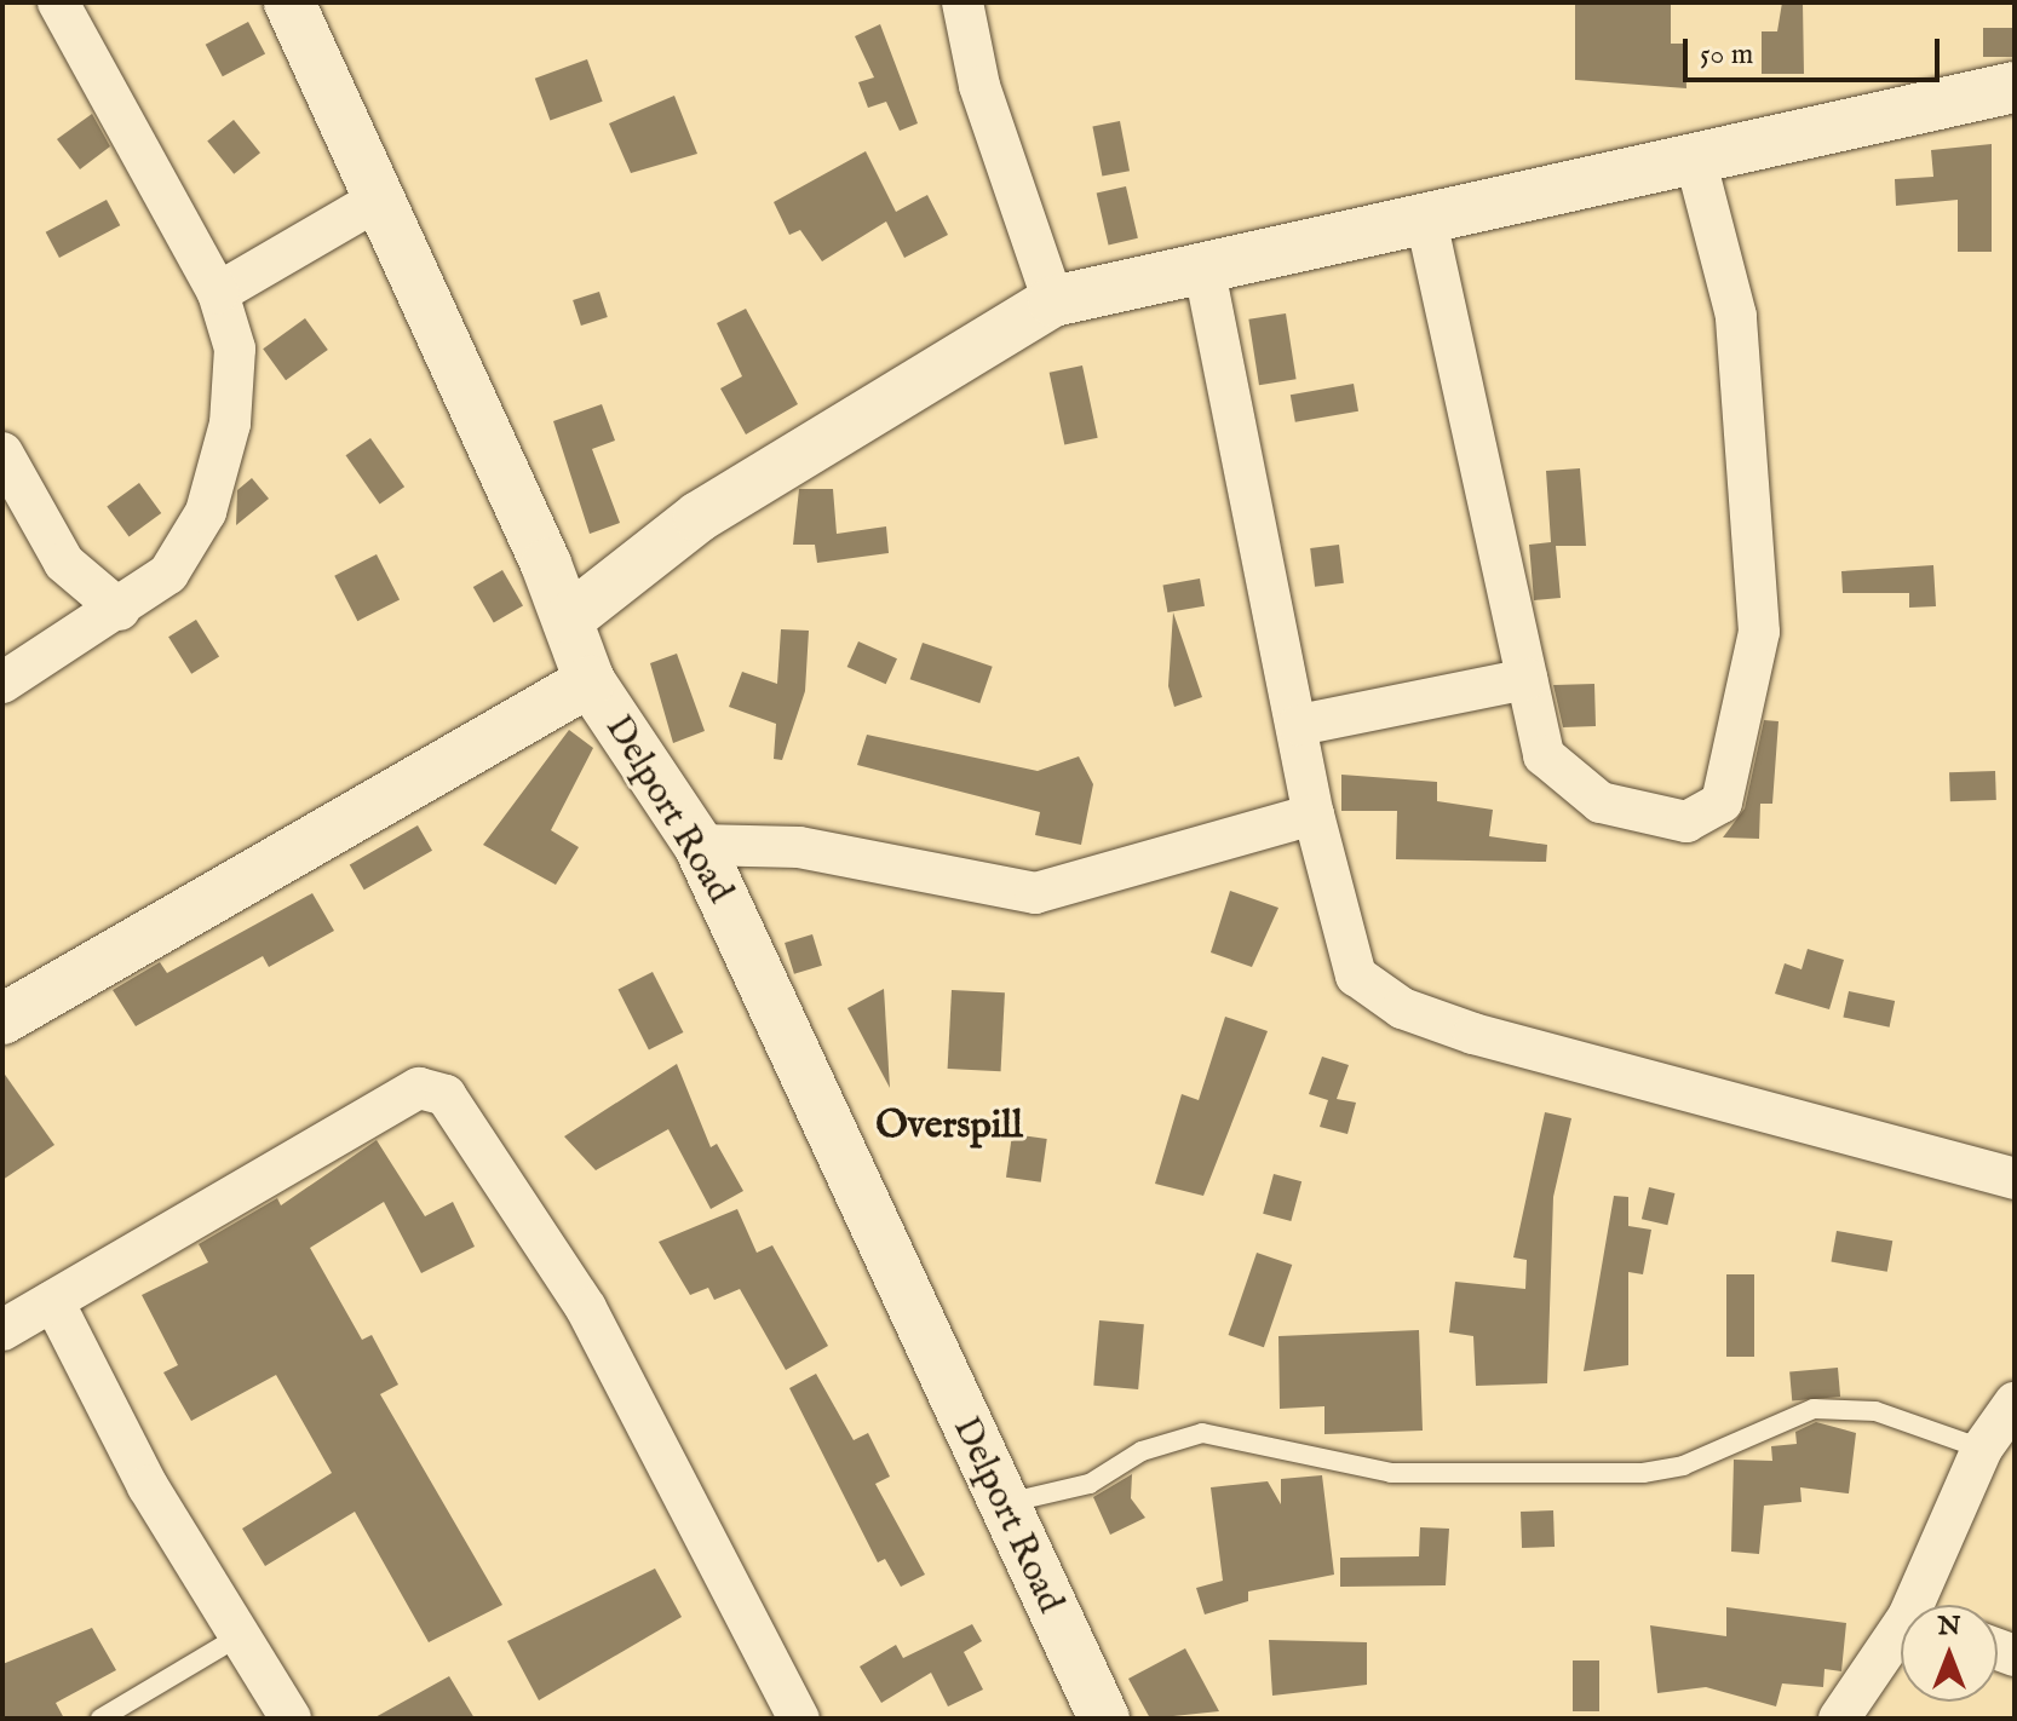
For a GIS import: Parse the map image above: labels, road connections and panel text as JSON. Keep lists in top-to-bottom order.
{
  "streets": {
    "street": ["Delport Road"]
  },
  "districts": ["Overspill"],
  "scale_bar": "50 m",
  "north": "top"
}
